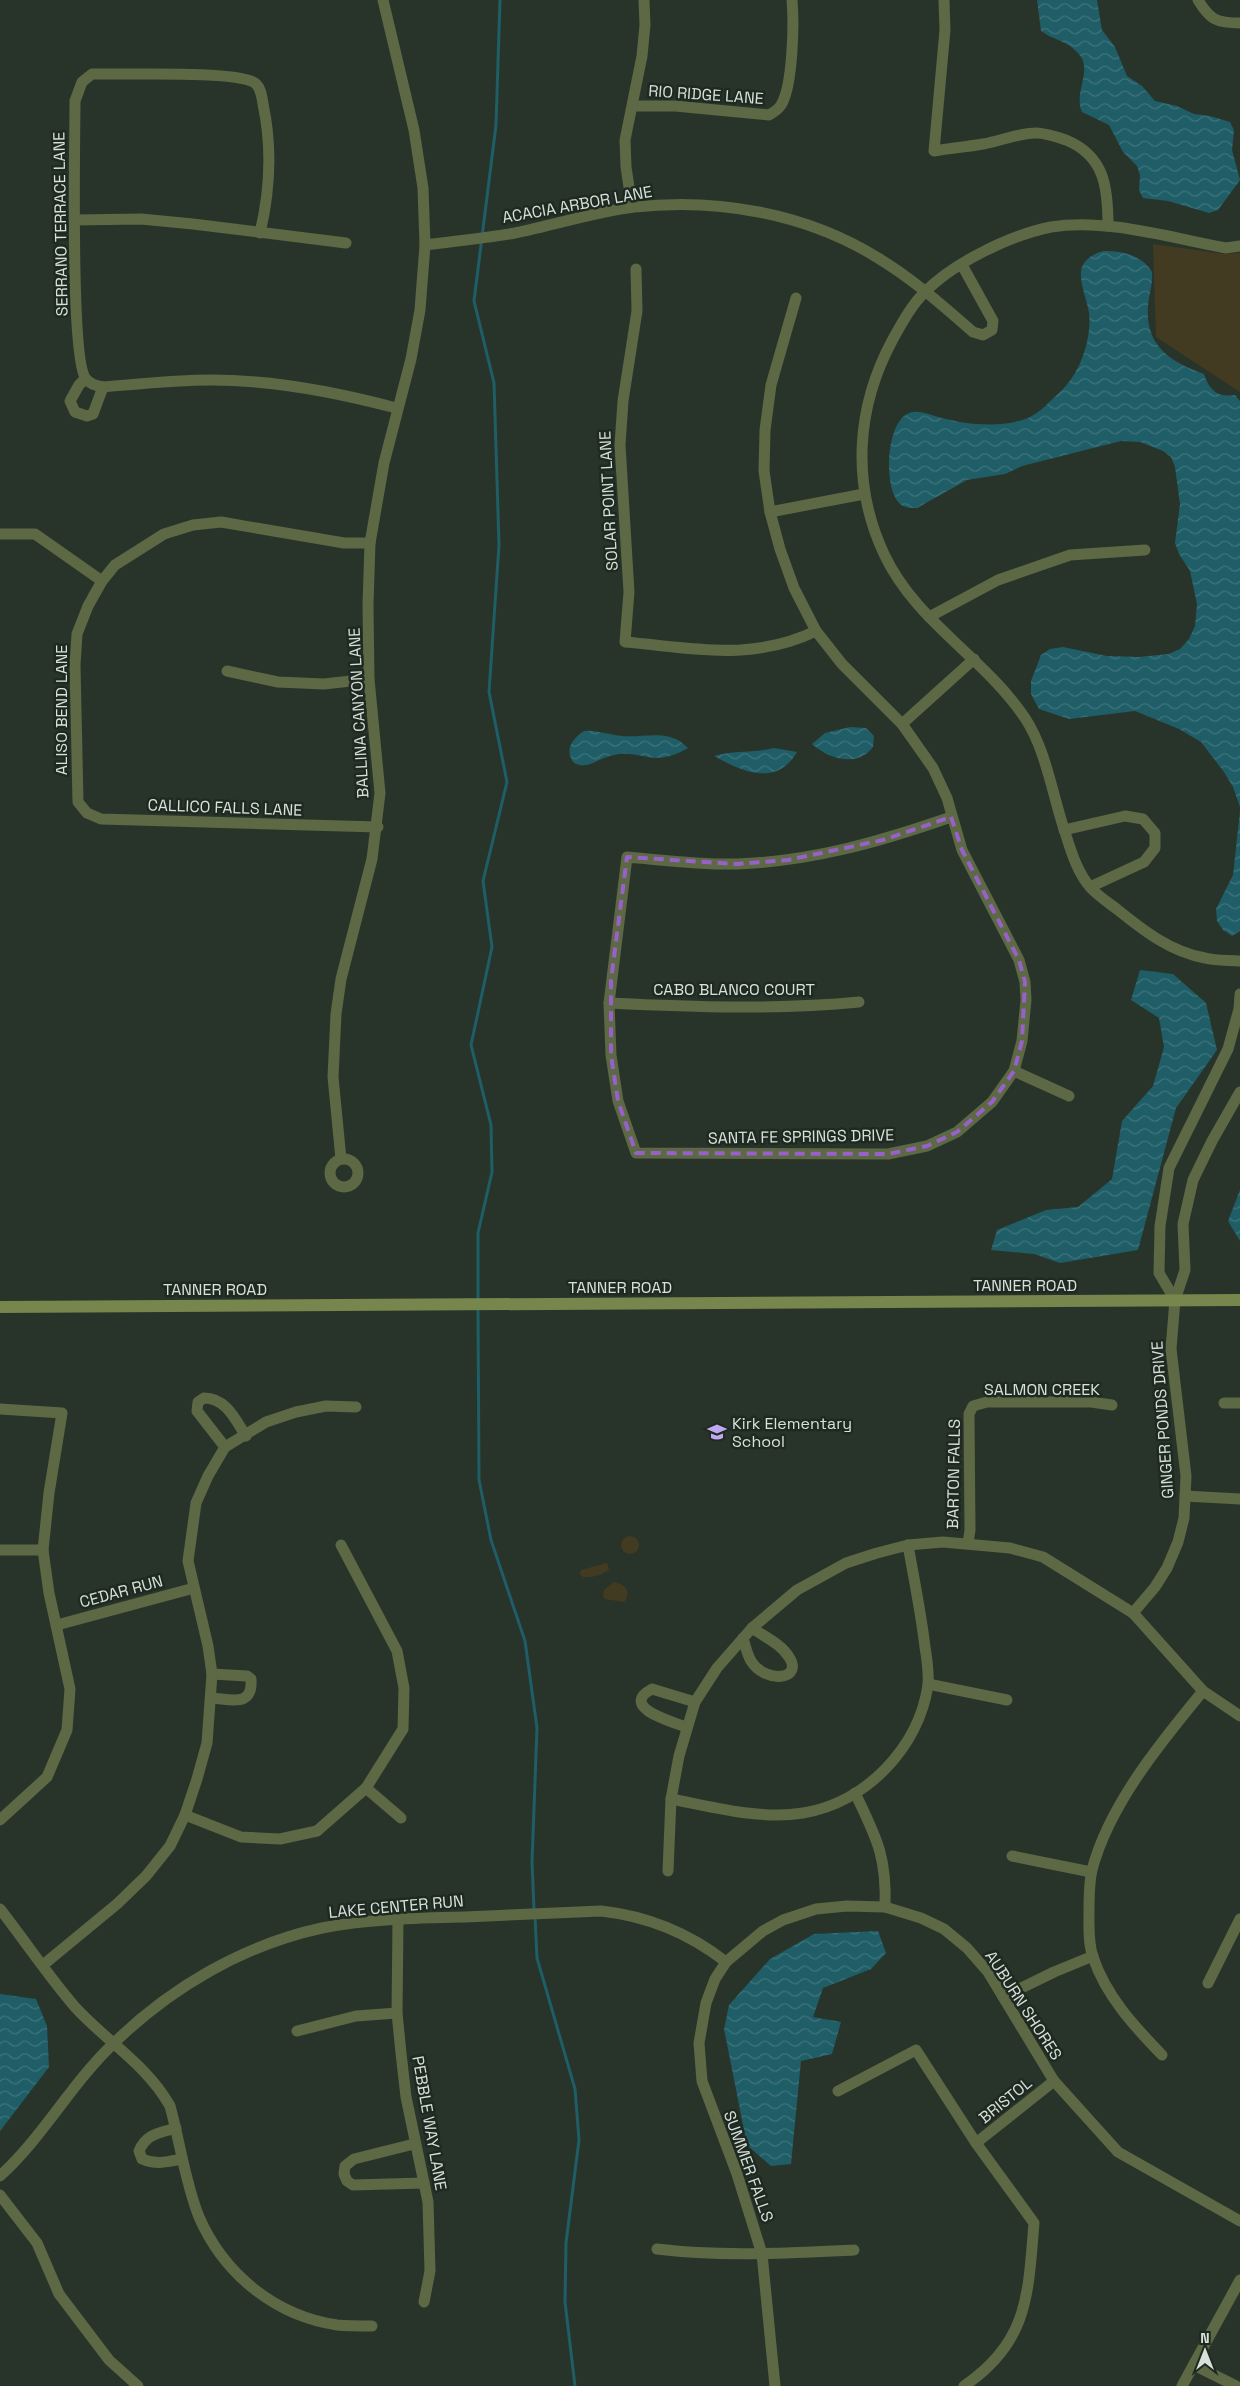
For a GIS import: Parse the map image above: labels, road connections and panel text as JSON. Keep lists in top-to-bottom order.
{
  "streets": {
    "main road": ["TANNER ROAD"],
    "street": [
      "RIO RIDGE LANE",
      "ACACIA ARBOR LANE",
      "SERRANO TERRACE LANE",
      "SOLAR POINT LANE",
      "ALISO BEND LANE",
      "BALLINA CANYON LANE",
      "CALLICO FALLS LANE",
      "CABO BLANCO COURT",
      "SANTA FE SPRINGS DRIVE",
      "SALMON CREEK",
      "GINGER PONDS DRIVE",
      "BARTON FALLS",
      "CEDAR RUN",
      "LAKE CENTER RUN",
      "AUBURN SHORES",
      "BRISTOL",
      "PEBBLE WAY LANE",
      "SUMMER FALLS"
    ]
  },
  "crossings": [
    ["ACACIA ARBOR LANE", "BALLINA CANYON LANE"],
    ["SOLAR POINT LANE", "SANTA FE SPRINGS DRIVE"],
    ["ALISO BEND LANE", "BALLINA CANYON LANE"],
    ["ALISO BEND LANE", "CALLICO FALLS LANE"],
    ["BALLINA CANYON LANE", "CALLICO FALLS LANE"],
    ["CABO BLANCO COURT", "SANTA FE SPRINGS DRIVE"],
    ["TANNER ROAD", "GINGER PONDS DRIVE"],
    ["SALMON CREEK", "BARTON FALLS"],
    ["LAKE CENTER RUN", "AUBURN SHORES"],
    ["LAKE CENTER RUN", "PEBBLE WAY LANE"],
    ["LAKE CENTER RUN", "SUMMER FALLS"],
    ["AUBURN SHORES", "BRISTOL"],
    ["AUBURN SHORES", "SUMMER FALLS"]
  ],
  "places": {
    "school or university": ["Kirk Elementary School"]
  },
  "north": "top"
}
